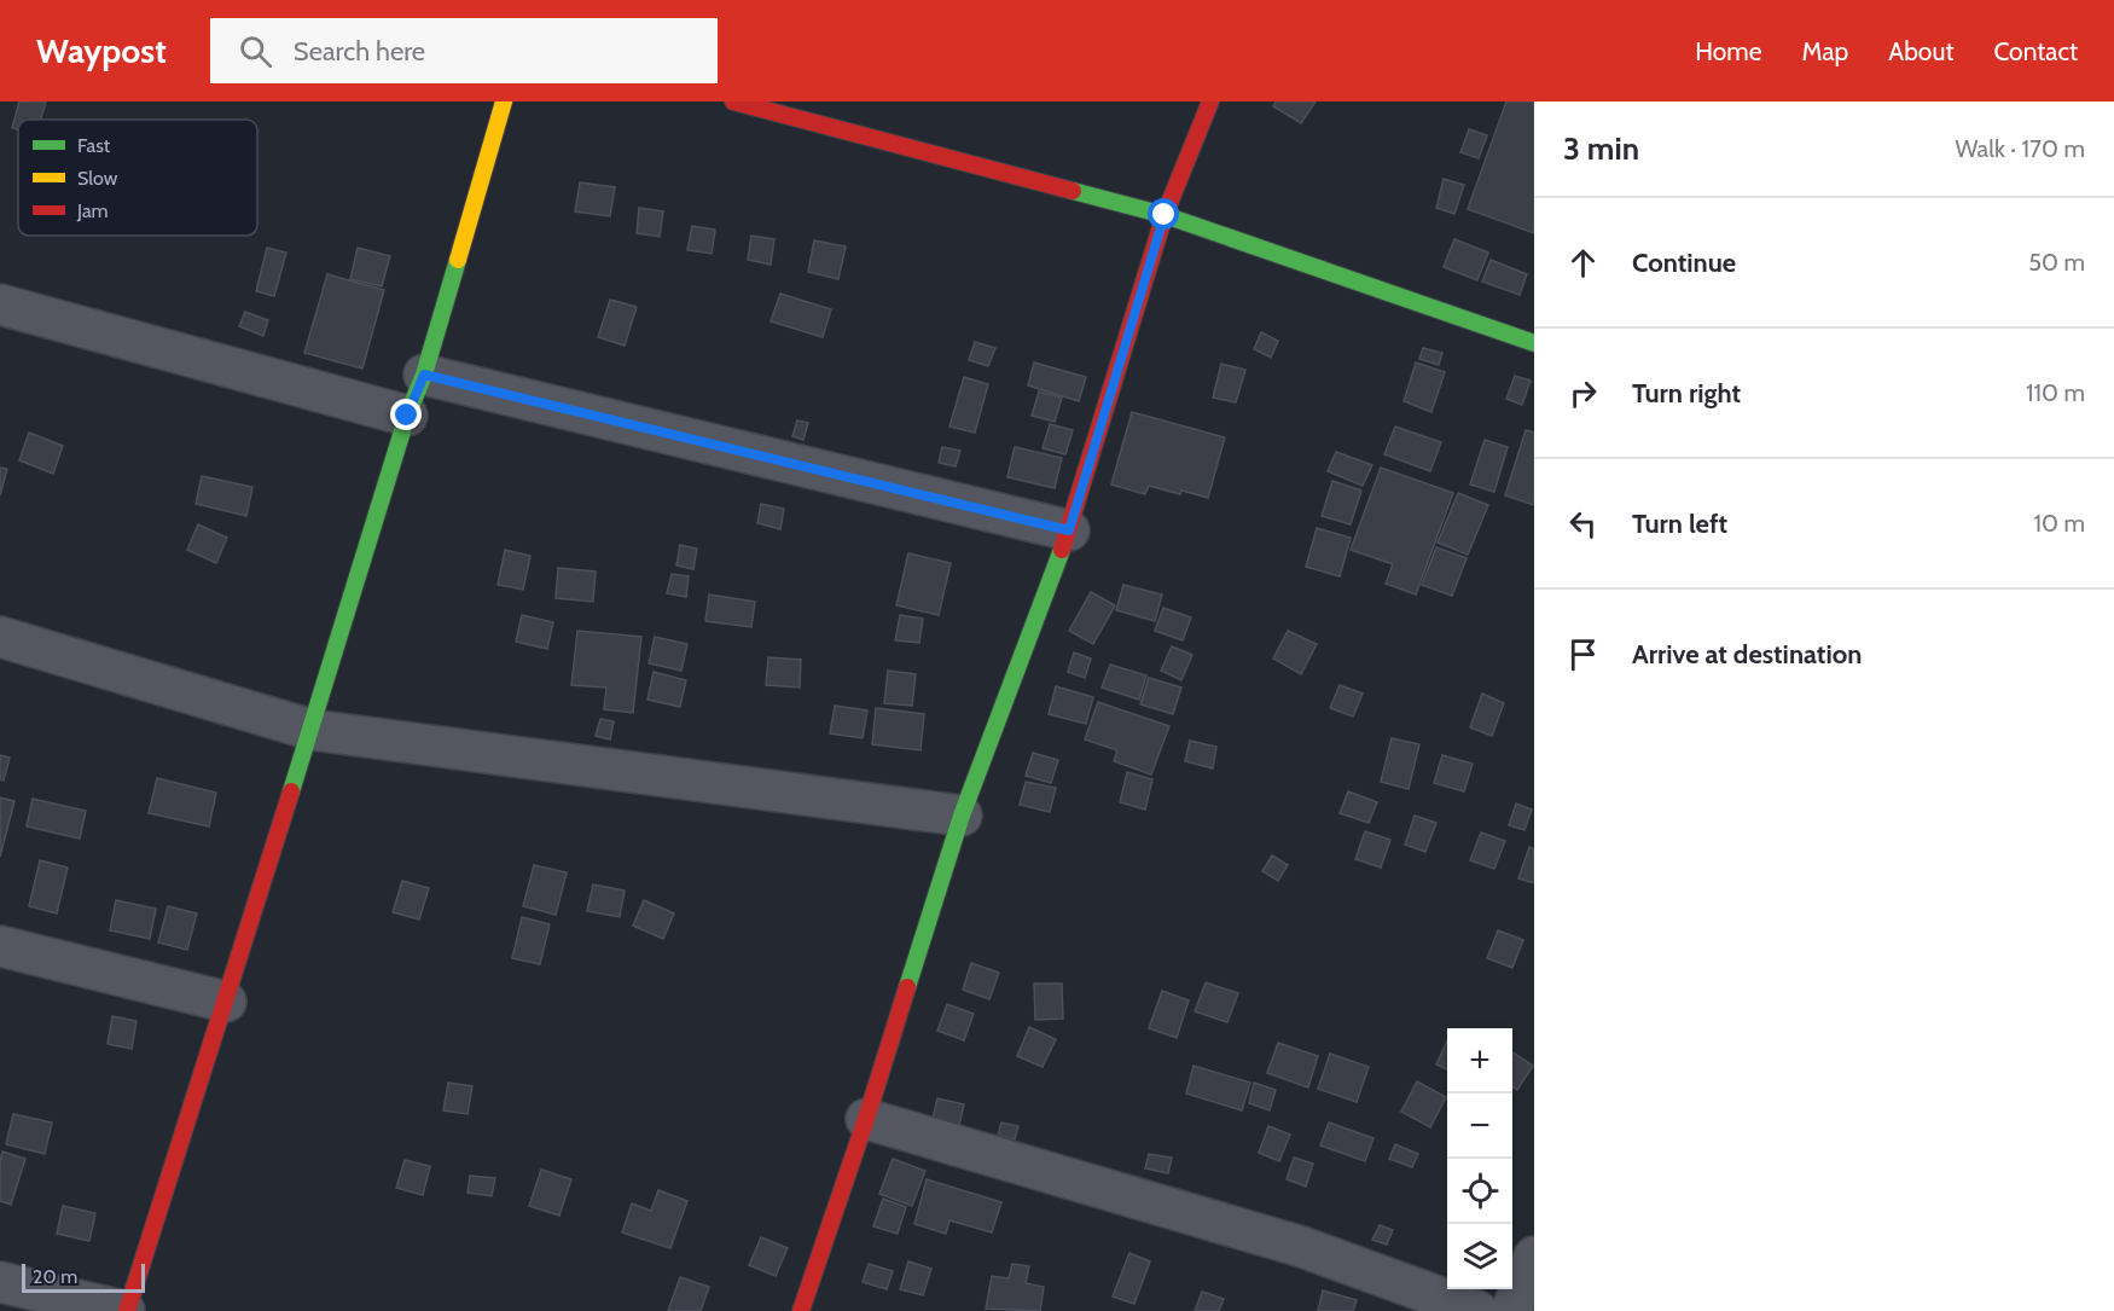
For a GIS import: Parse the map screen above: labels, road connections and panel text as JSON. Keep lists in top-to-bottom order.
{
  "legend": ["Fast", "Slow", "Jam"],
  "scale_bar": "20 m",
  "page": {
    "header": "Waypost",
    "search": "Search here",
    "nav": [
      "Home",
      "Map",
      "About",
      "Contact"
    ],
    "heading": ["3 min", "Walk · 170 m"],
    "list": [
      ["Continue", "50 m"],
      ["Turn right", "110 m"],
      ["Turn left", "10 m"],
      "Arrive at destination"
    ],
    "map_buttons": ["+", "−"],
    "scale": "20 m"
  }
}
